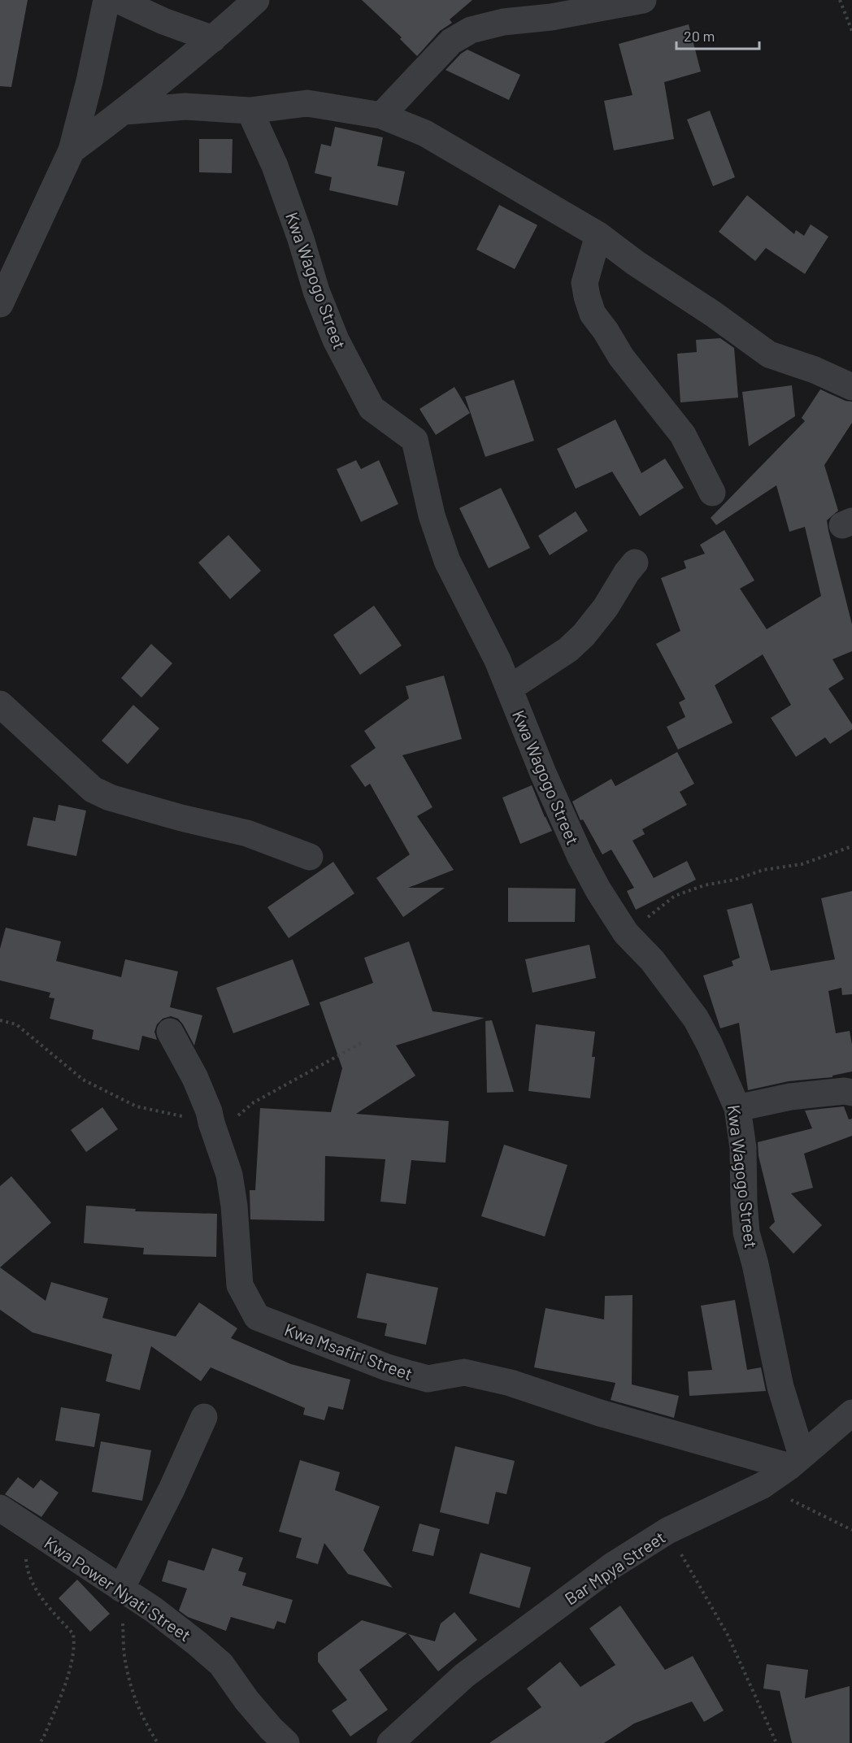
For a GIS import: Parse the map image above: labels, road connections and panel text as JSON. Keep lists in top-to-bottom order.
{
  "streets": {
    "street": [
      "Kwa Wagogo Street",
      "Kwa Msafiri Street",
      "Bar Mpya Street",
      "Kwa Power Nyati Street"
    ]
  },
  "crossings": [
    ["Kwa Wagogo Street", "Kwa Msafiri Street"],
    ["Kwa Wagogo Street", "Bar Mpya Street"],
    ["Kwa Msafiri Street", "Bar Mpya Street"]
  ],
  "scale_bar": "20 m"
}
